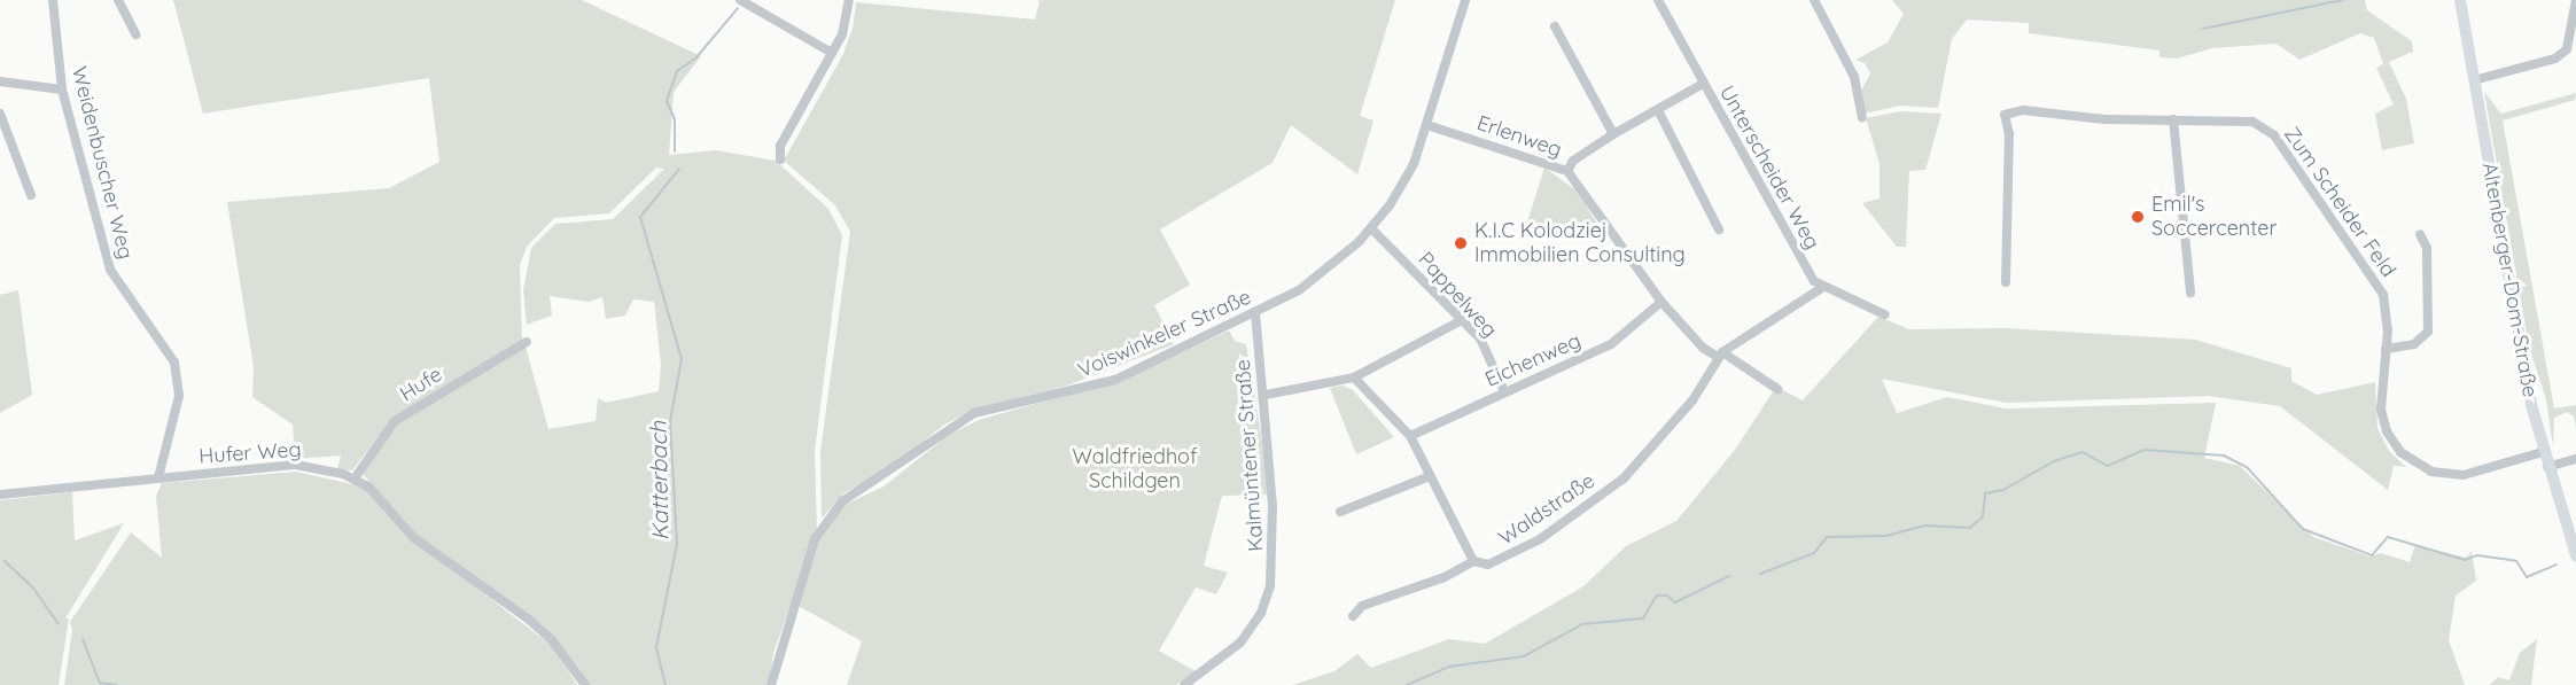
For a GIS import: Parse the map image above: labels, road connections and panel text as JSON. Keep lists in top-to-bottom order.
{
  "streets": {
    "main road": ["Altenberger-Dom-Straße"],
    "street": [
      "Erlenweg",
      "Weidenbuscher Weg",
      "Unterscheider Weg",
      "Zum Scheider Feld",
      "Pappelweg",
      "Voiswinkeler Straße",
      "Eichenweg",
      "Hufe",
      "Hufer Weg",
      "Kalmüntener Straße",
      "Waldstraße"
    ]
  },
  "crossings": [
    ["Erlenweg", "Voiswinkeler Straße"],
    ["Erlenweg", "Eichenweg"],
    ["Erlenweg", "Waldstraße"],
    ["Weidenbuscher Weg", "Hufer Weg"],
    ["Unterscheider Weg", "Waldstraße"],
    ["Zum Scheider Feld", "Altenberger-Dom-Straße"],
    ["Pappelweg", "Voiswinkeler Straße"],
    ["Pappelweg", "Eichenweg"],
    ["Voiswinkeler Straße", "Kalmüntener Straße"],
    ["Hufe", "Hufer Weg"]
  ],
  "water": ["Katterbach"],
  "parks": ["Waldfriedhof Schildgen"],
  "places": ["Emil's Soccercenter", "K.I.C Kolodziej Immobilien Consulting"]
}
